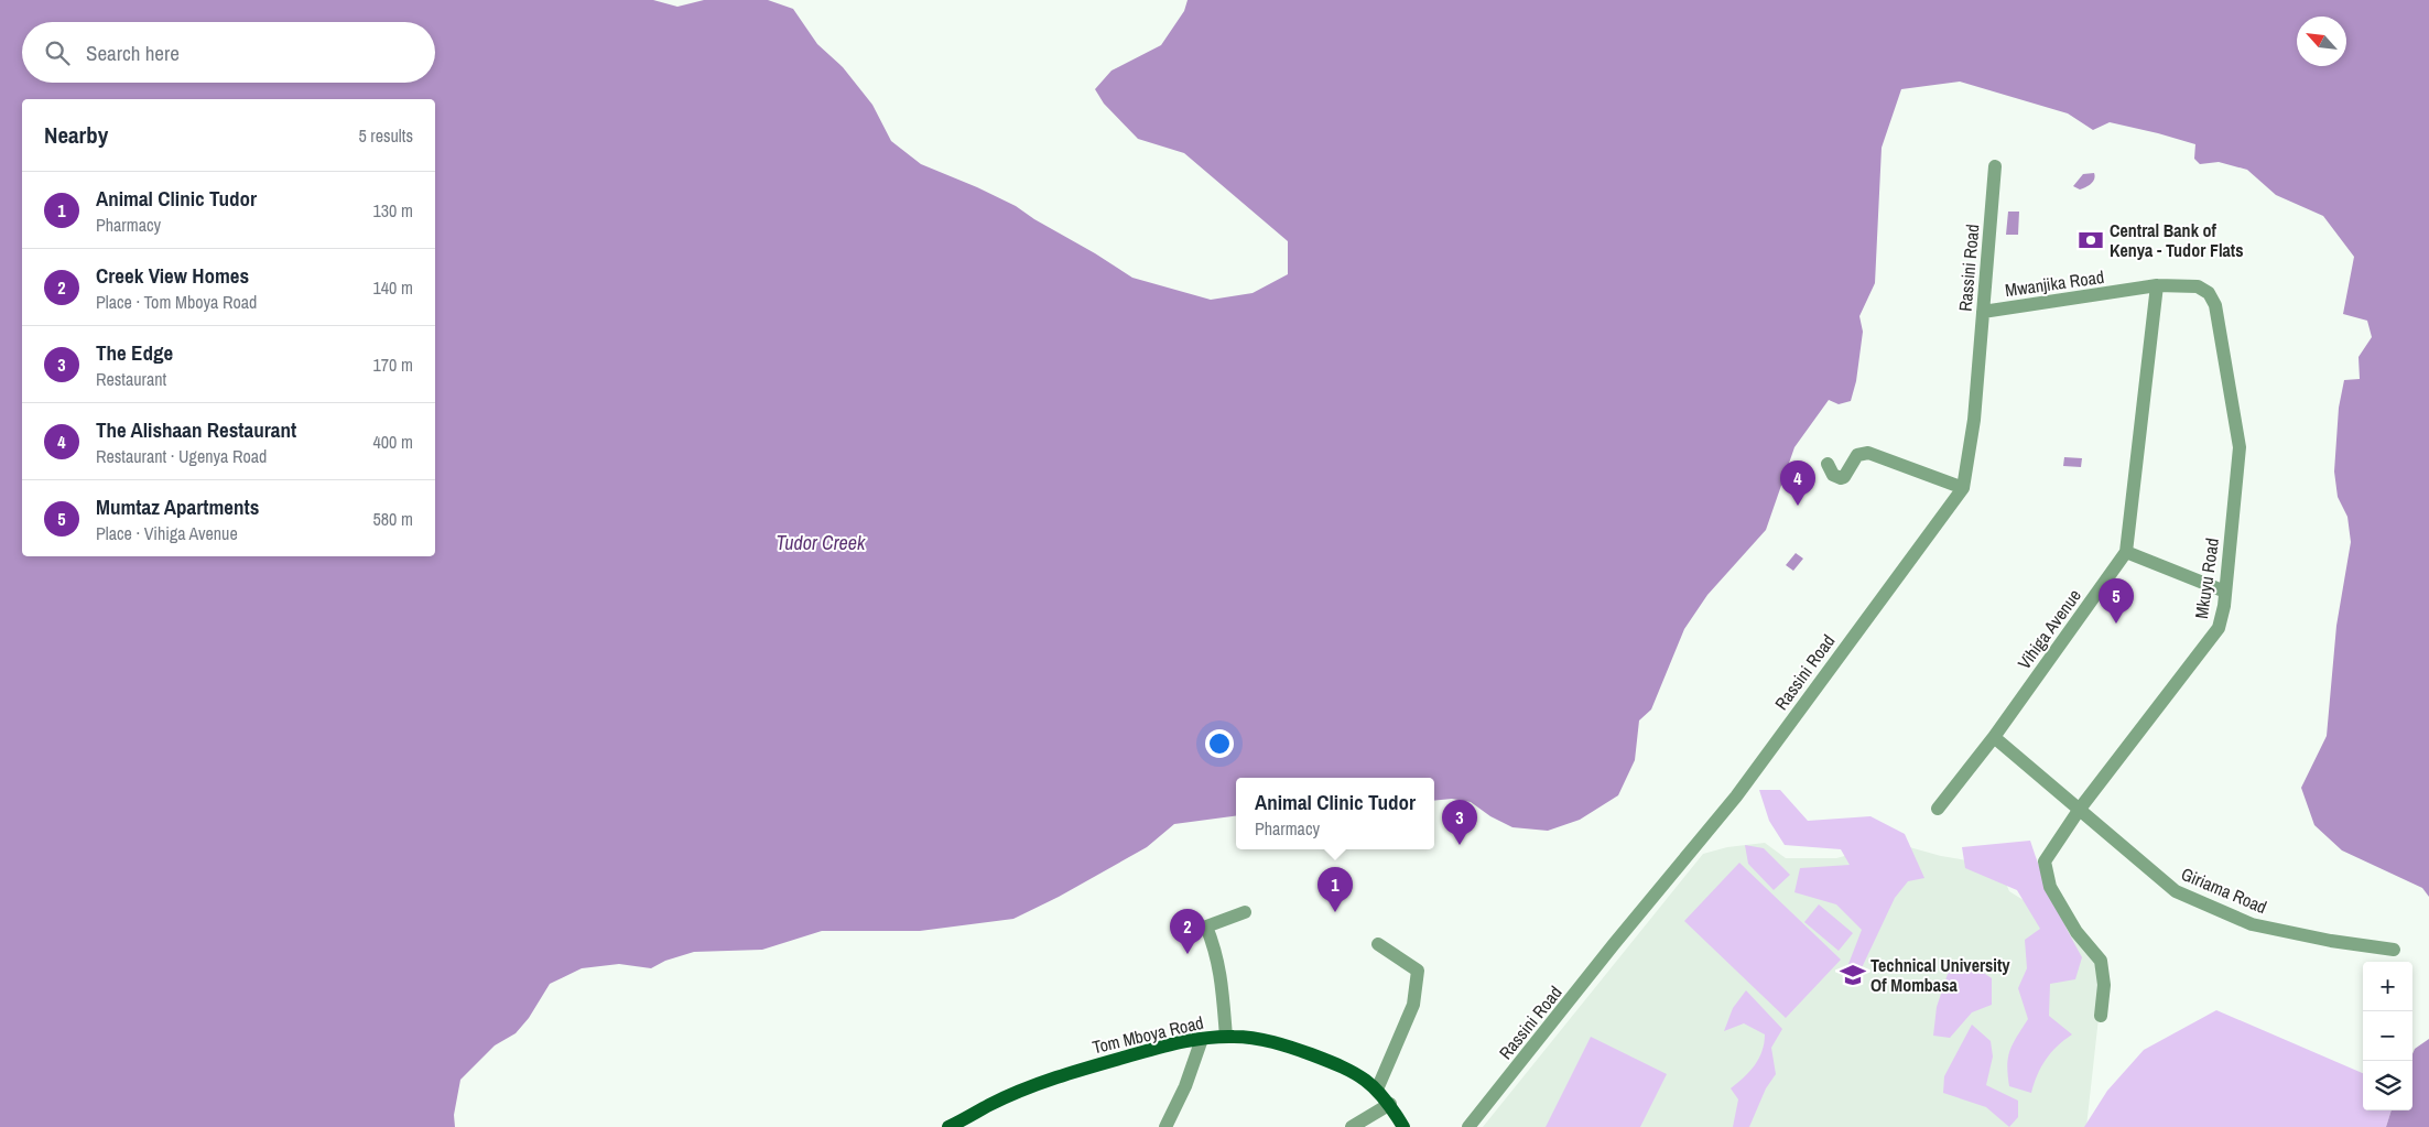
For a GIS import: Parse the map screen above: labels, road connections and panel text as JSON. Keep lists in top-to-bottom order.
{
  "streets": {
    "main road": ["Tom Mboya Road"],
    "street": [
      "Rassini Road",
      "Mwanjika Road",
      "Mkuyu Road",
      "Vihiga Avenue",
      "Giriama Road"
    ]
  },
  "crossings": [
    ["Rassini Road", "Mwanjika Road"],
    ["Mwanjika Road", "Mkuyu Road"],
    ["Mwanjika Road", "Vihiga Avenue"],
    ["Mkuyu Road", "Giriama Road"],
    ["Vihiga Avenue", "Giriama Road"]
  ],
  "water": ["Tudor Creek"],
  "places": {
    "bank": ["Central Bank of Kenya - Tudor Flats"],
    "school or university": ["Technical University Of Mombasa"]
  },
  "north": "top left",
  "page": {
    "search": "Search here",
    "heading": ["Nearby", "5 results"],
    "list": [
      {
        "mark": "1",
        "name": "Animal Clinic Tudor",
        "note": "Pharmacy",
        "value": "130 m"
      },
      {
        "mark": "2",
        "name": "Creek View Homes",
        "note": "Place · Tom Mboya Road",
        "value": "140 m"
      },
      {
        "mark": "3",
        "name": "The Edge",
        "note": "Restaurant",
        "value": "170 m"
      },
      {
        "mark": "4",
        "name": "The Alishaan Restaurant",
        "note": "Restaurant · Ugenya Road",
        "value": "400 m"
      },
      {
        "mark": "5",
        "name": "Mumtaz Apartments",
        "note": "Place · Vihiga Avenue",
        "value": "580 m"
      }
    ],
    "pins": [
      "4",
      "5",
      "3",
      "1",
      "2"
    ],
    "popup": ["Animal Clinic Tudor", "Pharmacy"],
    "map_buttons": ["+", "−"]
  }
}
